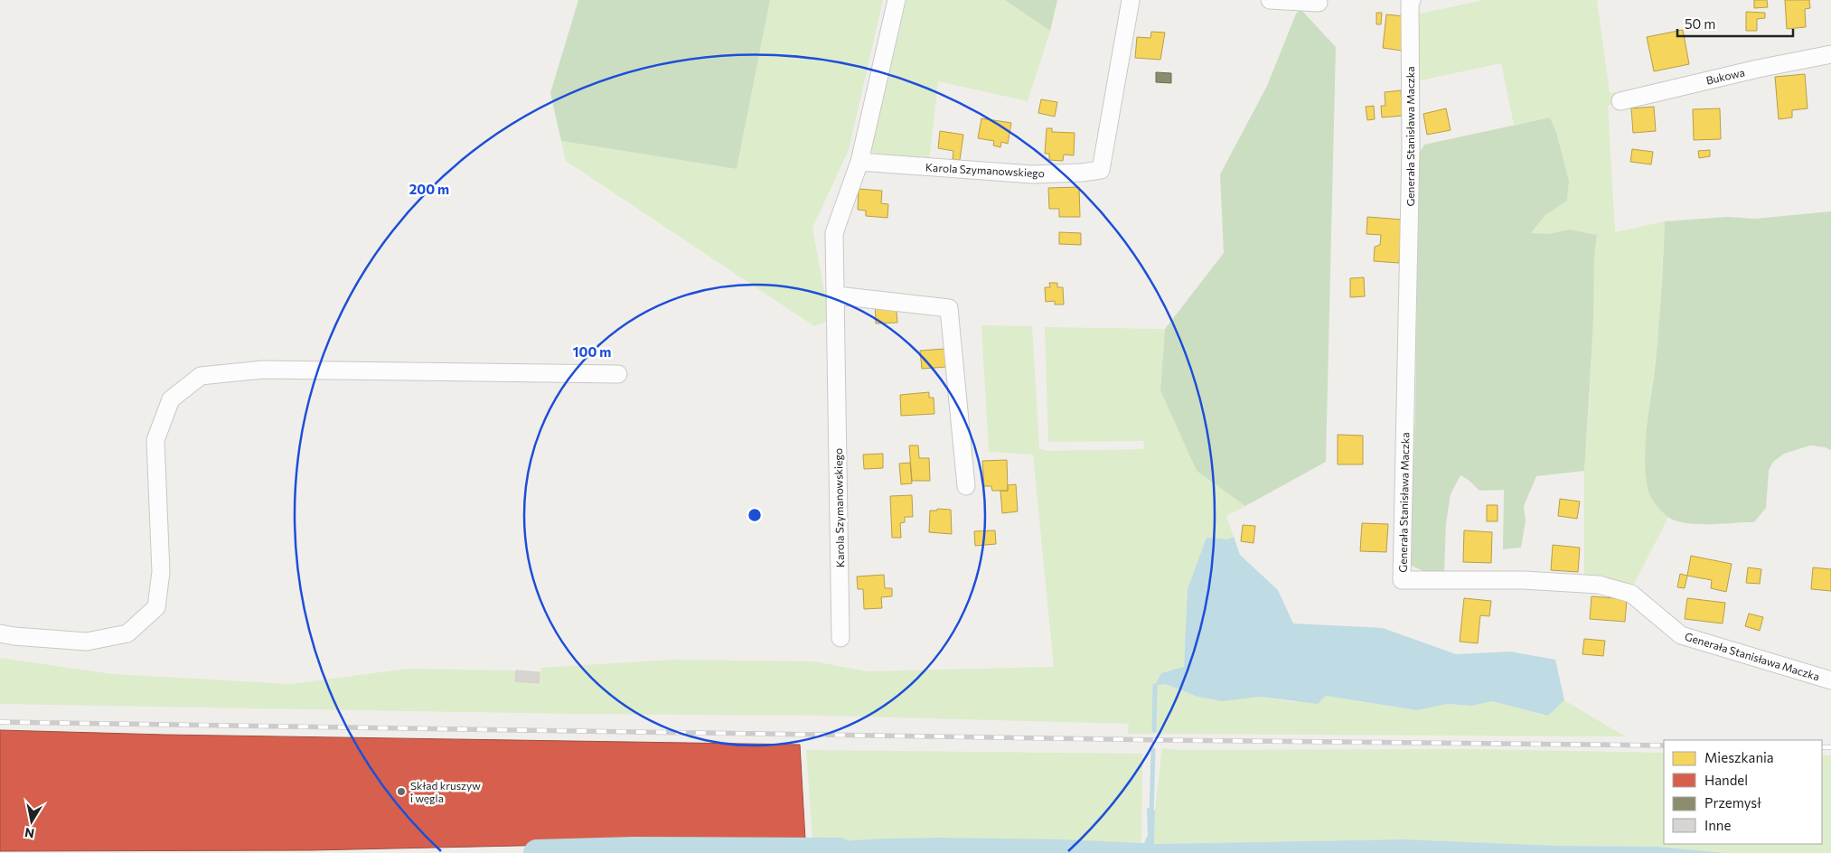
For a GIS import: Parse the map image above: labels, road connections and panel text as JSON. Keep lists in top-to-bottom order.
{
  "streets": {
    "street": ["Bukowa", "Generała Stanisława Maczka", "Karola Szymanowskiego"]
  },
  "places": ["Skład kruszyw i węgla"],
  "legend": [
    "Mieszkania",
    "Handel",
    "Przemysł",
    "Inne"
  ],
  "scale_bar": "50 m",
  "north": "bottom",
  "rings": ["200 m", "100 m"]
}
